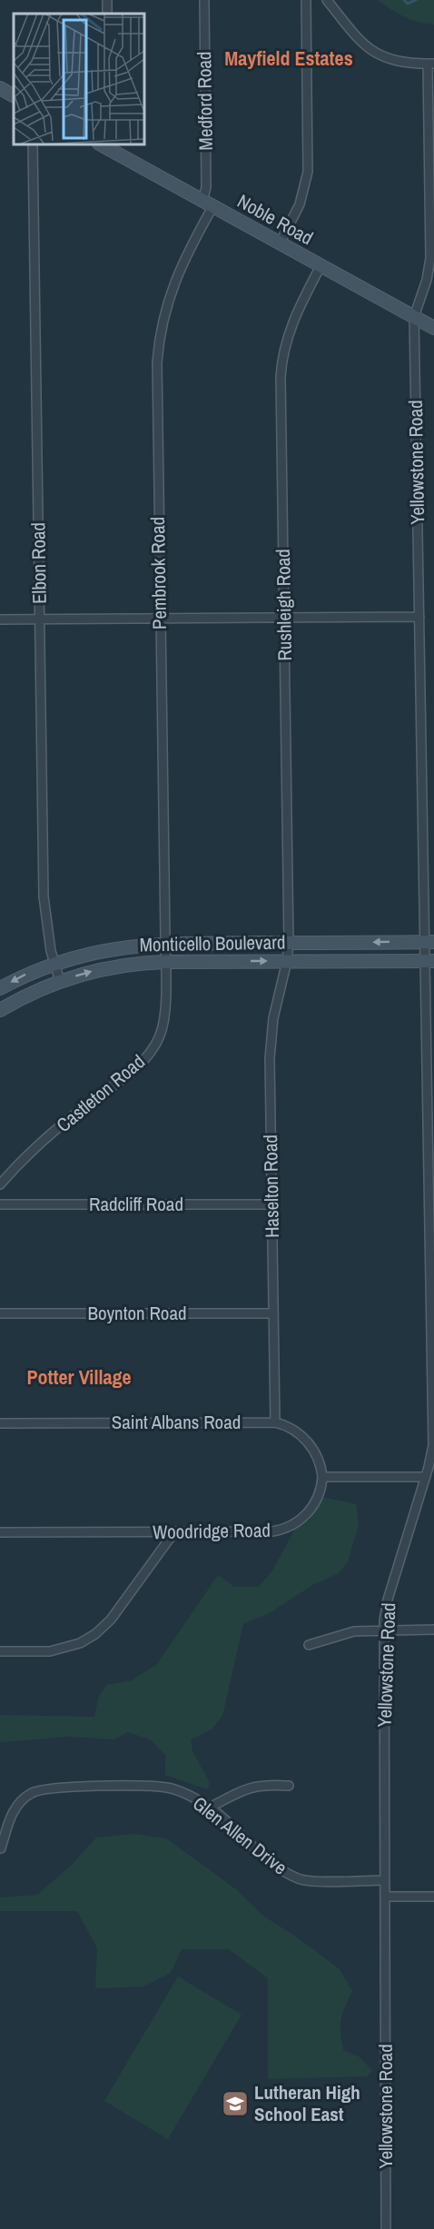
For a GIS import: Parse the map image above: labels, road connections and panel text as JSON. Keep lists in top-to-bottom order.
{
  "streets": {
    "main road": ["Noble Road", "Monticello Boulevard"],
    "street": [
      "Medford Road",
      "Yellowstone Road",
      "Elbon Road",
      "Pembrook Road",
      "Rushleigh Road",
      "Castleton Road",
      "Haselton Road",
      "Radcliff Road",
      "Boynton Road",
      "Saint Albans Road",
      "Woodridge Road",
      "Glen Allen Drive"
    ]
  },
  "crossings": [
    ["Medford Road", "Noble Road"],
    ["Medford Road", "Pembrook Road"],
    ["Noble Road", "Yellowstone Road"],
    ["Noble Road", "Pembrook Road"],
    ["Noble Road", "Rushleigh Road"],
    ["Yellowstone Road", "Monticello Boulevard"],
    ["Yellowstone Road", "Glen Allen Drive"],
    ["Elbon Road", "Monticello Boulevard"],
    ["Pembrook Road", "Monticello Boulevard"],
    ["Pembrook Road", "Castleton Road"],
    ["Rushleigh Road", "Monticello Boulevard"],
    ["Rushleigh Road", "Haselton Road"],
    ["Monticello Boulevard", "Castleton Road"],
    ["Monticello Boulevard", "Haselton Road"],
    ["Haselton Road", "Radcliff Road"],
    ["Haselton Road", "Boynton Road"],
    ["Haselton Road", "Saint Albans Road"],
    ["Saint Albans Road", "Woodridge Road"]
  ],
  "districts": ["Mayfield Estates", "Potter Village"],
  "places": {
    "school or university": ["Lutheran High School East"]
  }
}
